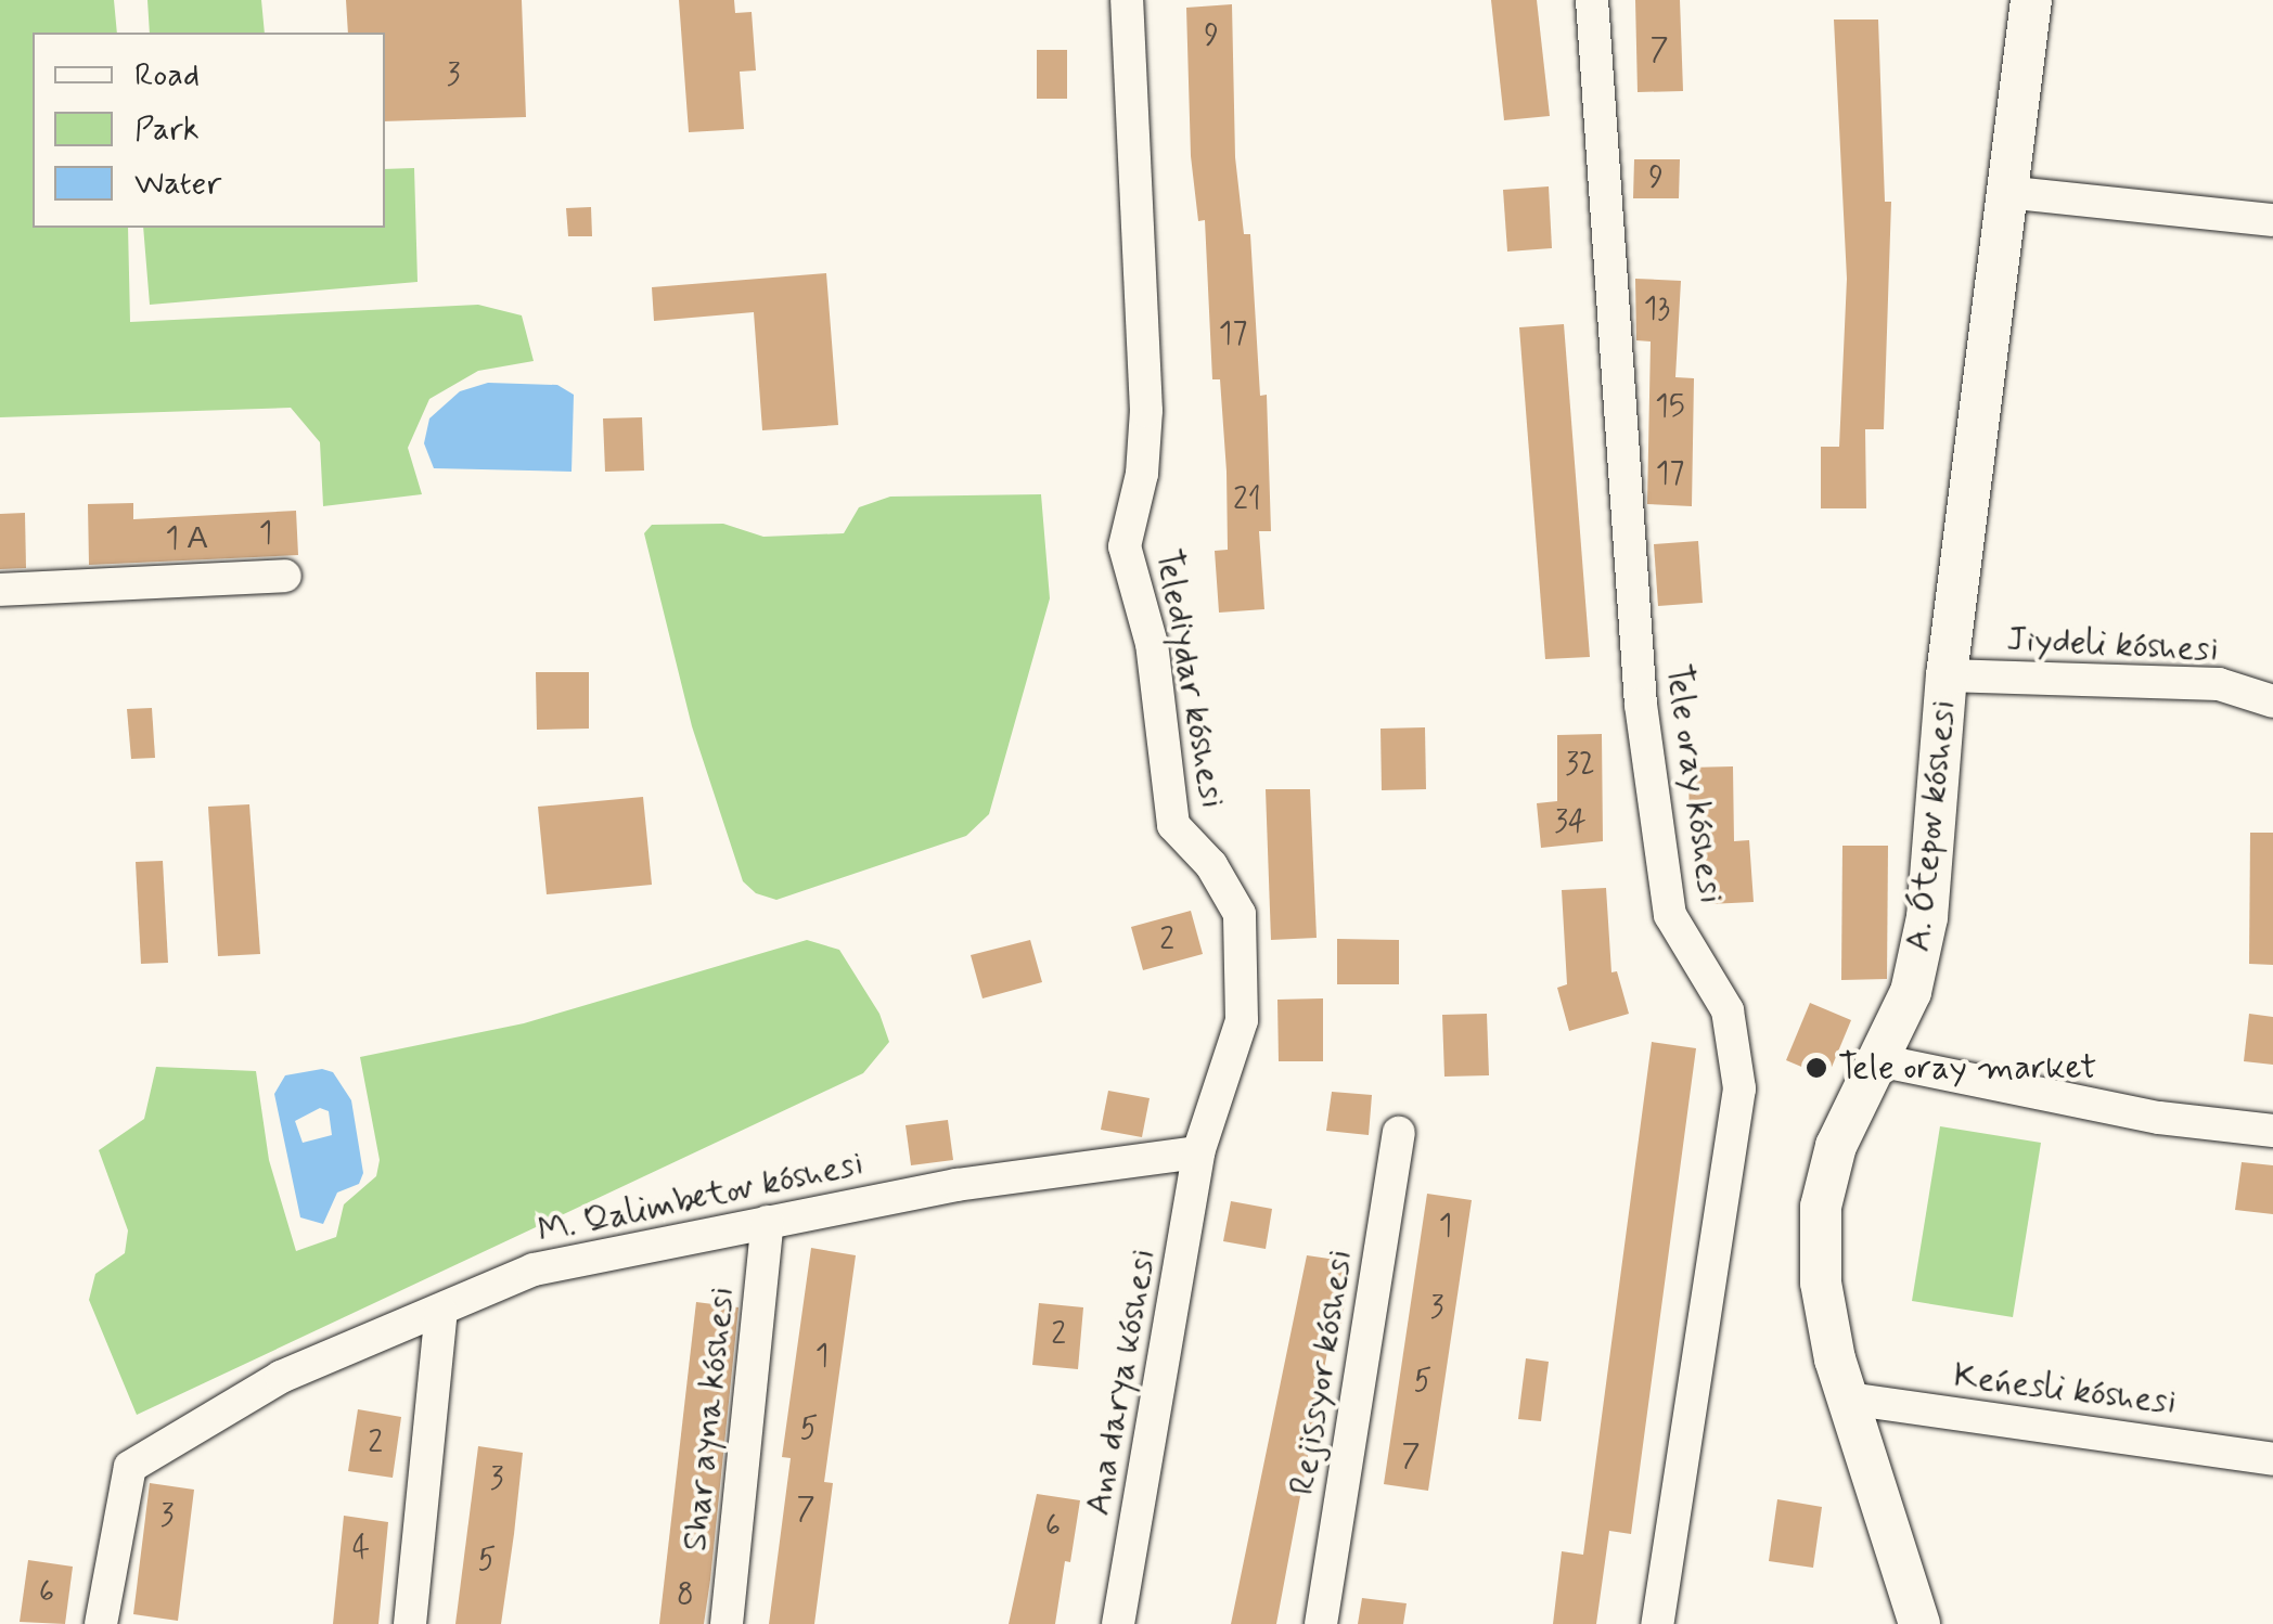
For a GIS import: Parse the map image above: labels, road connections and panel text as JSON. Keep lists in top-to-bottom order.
{
  "streets": {
    "street": [
      "Jiydeli kóshesi",
      "Telediydar kóshesi",
      "Tele oray kóshesi",
      "A. Ótepov kóshesi",
      "M. Qalimbetov kóshesi",
      "Rejissyor kóshesi",
      "Ana darya kóshesi",
      "Keńesli kóshesi",
      "Shar ayna kóshesi"
    ]
  },
  "crossings": [
    ["Jiydeli kóshesi", "A. Ótepov kóshesi"],
    ["Telediydar kóshesi", "M. Qalimbetov kóshesi"],
    ["Telediydar kóshesi", "Ana darya kóshesi"],
    ["A. Ótepov kóshesi", "Keńesli kóshesi"],
    ["M. Qalimbetov kóshesi", "Ana darya kóshesi"],
    ["M. Qalimbetov kóshesi", "Shar ayna kóshesi"]
  ],
  "places": ["Tele oray market"],
  "house_numbers": [
    "9",
    "7",
    "3",
    "9",
    "13",
    "17",
    "15",
    "17",
    "21",
    "1",
    "1 А",
    "32",
    "34",
    "2",
    "1",
    "3",
    "2",
    "1",
    "5",
    "5",
    "2",
    "7",
    "3",
    "7",
    "3",
    "6",
    "4",
    "5",
    "6",
    "8"
  ],
  "legend": ["Road", "Park", "Water"]
}
